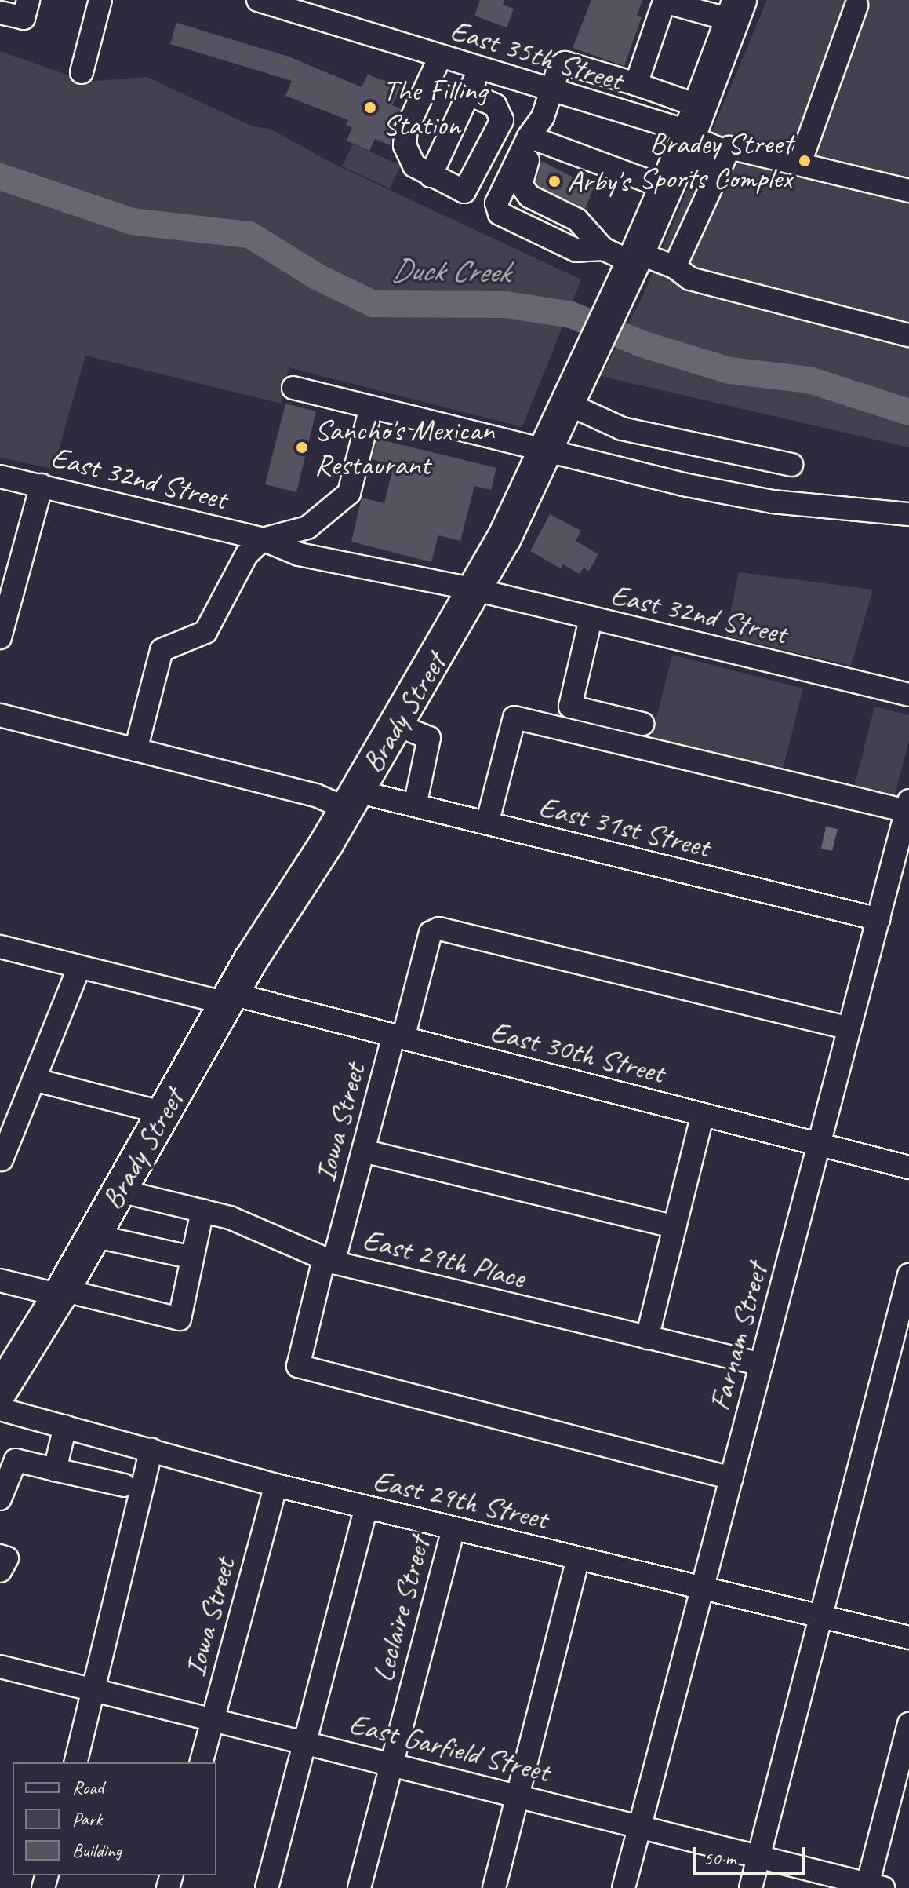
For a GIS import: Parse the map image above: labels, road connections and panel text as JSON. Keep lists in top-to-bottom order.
{
  "streets": {
    "highway": ["Brady Street"],
    "street": [
      "East 35th Street",
      "East 32nd Street",
      "East 31st Street",
      "East 30th Street",
      "Iowa Street",
      "East 29th Place",
      "Farnam Street",
      "East 29th Street",
      "Leclaire Street",
      "East Garfield Street"
    ]
  },
  "crossings": [
    ["East 35th Street", "Brady Street"],
    ["East 32nd Street", "Brady Street"],
    ["Brady Street", "East 31st Street"],
    ["Brady Street", "East 30th Street"],
    ["Brady Street", "East 29th Place"],
    ["East 31st Street", "Farnam Street"],
    ["East 30th Street", "Iowa Street"],
    ["East 30th Street", "Farnam Street"],
    ["Iowa Street", "East 29th Place"],
    ["Iowa Street", "Farnam Street"],
    ["Iowa Street", "East 29th Street"],
    ["Iowa Street", "East Garfield Street"],
    ["East 29th Place", "Farnam Street"],
    ["Farnam Street", "East 29th Street"],
    ["Farnam Street", "East Garfield Street"],
    ["East 29th Street", "Leclaire Street"],
    ["Leclaire Street", "East Garfield Street"]
  ],
  "water": ["Duck Creek"],
  "places": [
    "The Filling Station",
    "Bradey Street Sports Complex",
    "Arby's",
    "Sancho's Mexican Restaurant"
  ],
  "legend": ["Road", "Park", "Building"],
  "scale_bar": "50 m"
}
